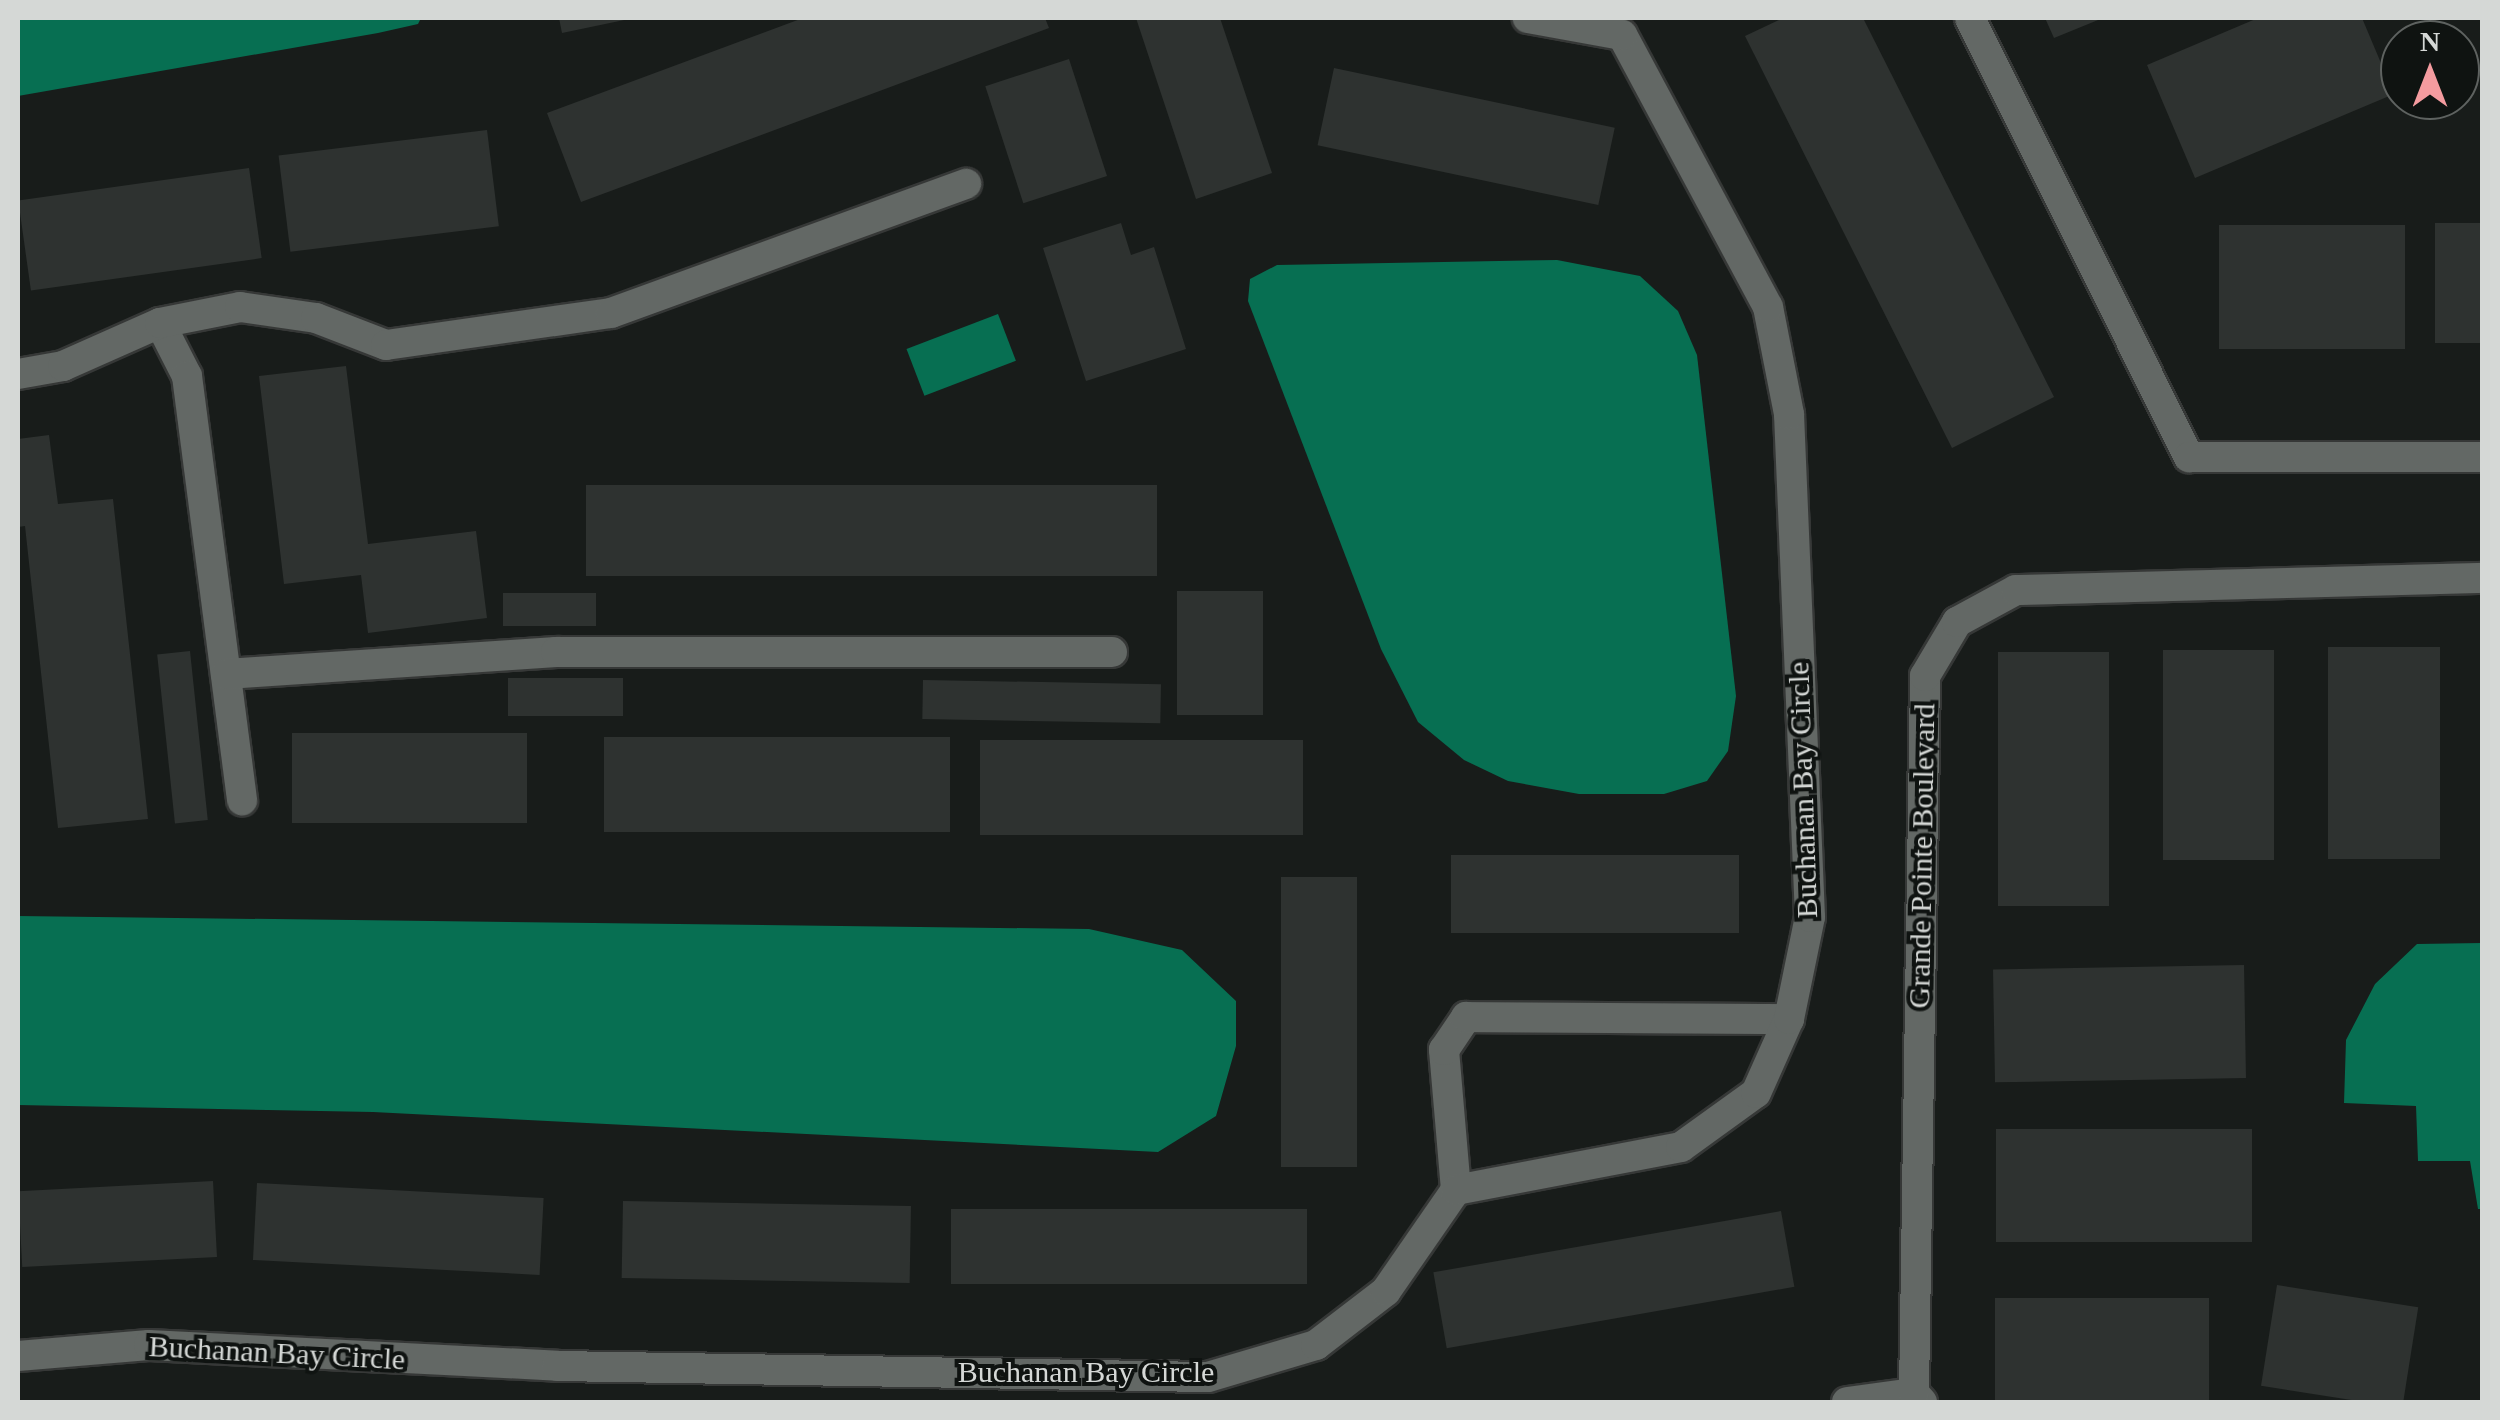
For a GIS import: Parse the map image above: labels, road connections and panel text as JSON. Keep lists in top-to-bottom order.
{
  "streets": {
    "street": ["Buchanan Bay Circle", "Grande Pointe Boulevard"]
  },
  "north": "top"
}
